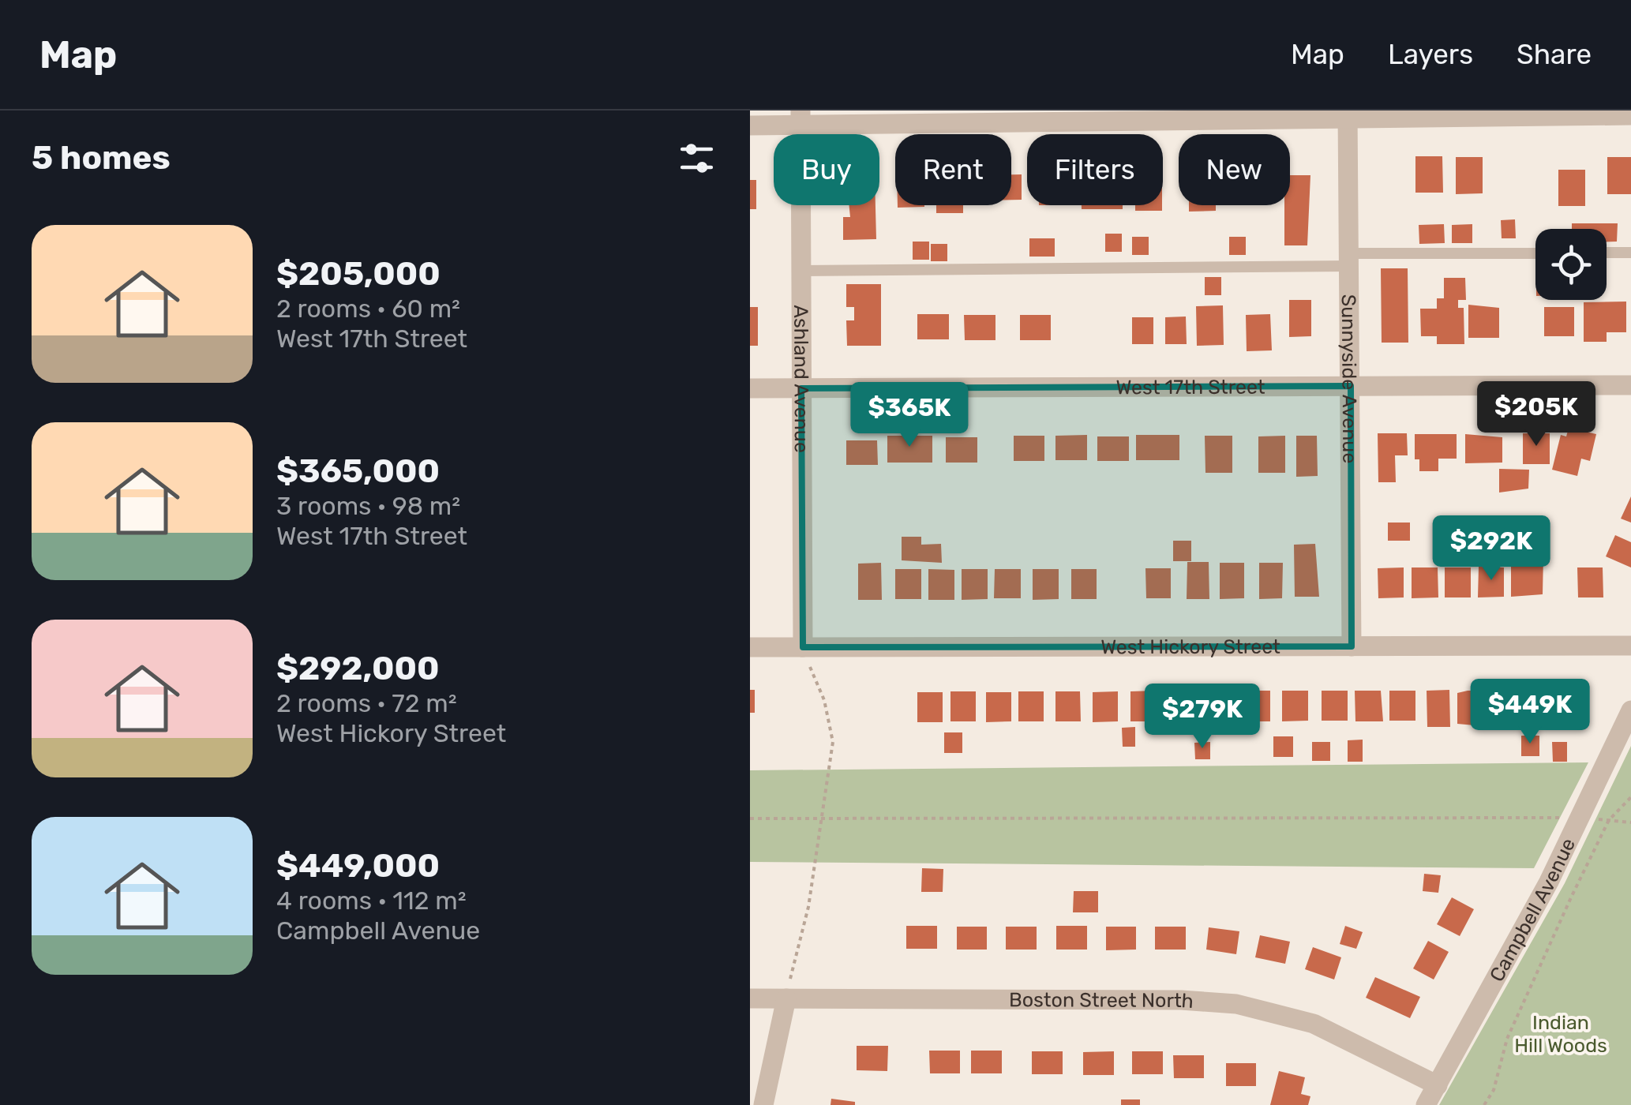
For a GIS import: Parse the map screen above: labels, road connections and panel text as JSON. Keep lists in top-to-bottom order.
{
  "streets": {
    "street": [
      "Sunnyside Avenue",
      "Ashland Avenue",
      "West 17th Street",
      "West Hickory Street",
      "Campbell Avenue",
      "Boston Street North"
    ]
  },
  "crossings": [
    ["Sunnyside Avenue", "West 17th Street"],
    ["Sunnyside Avenue", "West Hickory Street"],
    ["Ashland Avenue", "West 17th Street"],
    ["Ashland Avenue", "West Hickory Street"],
    ["Campbell Avenue", "Boston Street North"]
  ],
  "parks": ["Indian Hill Woods"],
  "page": {
    "header": "Map",
    "nav": ["Map", "Layers", "Share"],
    "heading": "5 homes",
    "chip": [
      "Buy",
      "Rent",
      "Filters",
      "New"
    ],
    "list": [
      {
        "name": "$205,000",
        "note": "2 rooms · 60 m² · West 17th Street"
      },
      {
        "name": "$365,000",
        "note": "3 rooms · 98 m² · West 17th Street"
      },
      {
        "name": "$292,000",
        "note": "2 rooms · 72 m² · West Hickory Street"
      },
      {
        "name": "$449,000",
        "note": "4 rooms · 112 m² · Campbell Avenue"
      }
    ],
    "price": [
      "$205K",
      "$365K",
      "$292K",
      "$449K",
      "$279K"
    ]
  }
}
